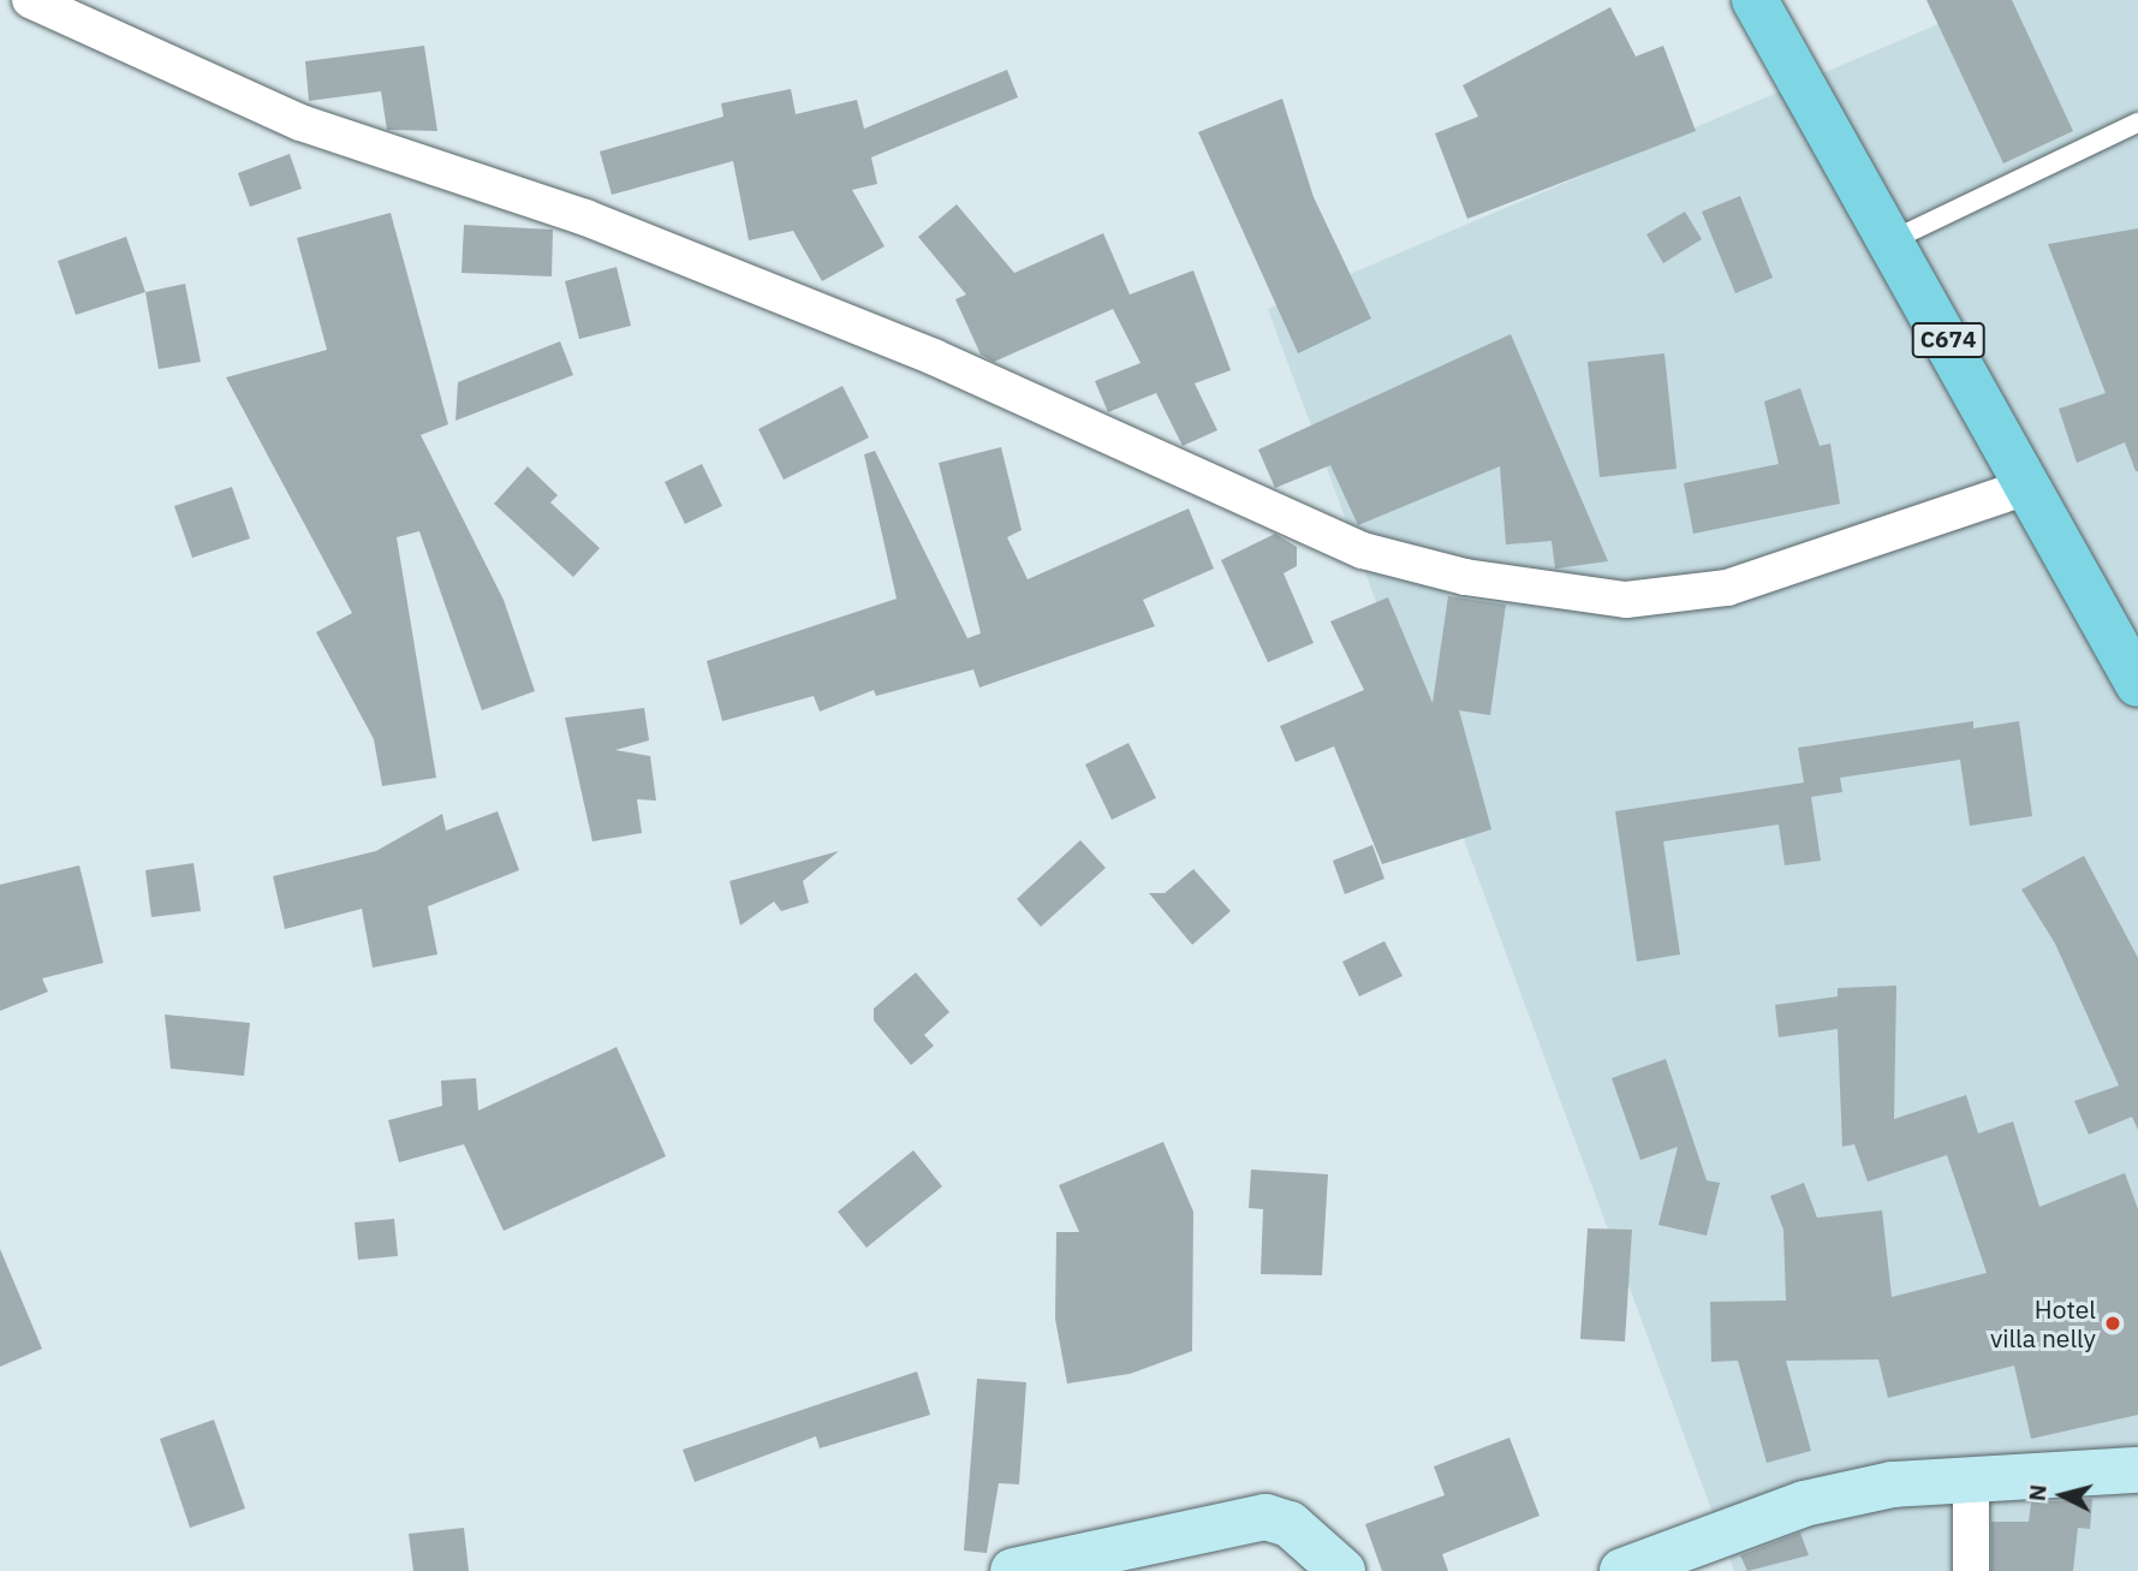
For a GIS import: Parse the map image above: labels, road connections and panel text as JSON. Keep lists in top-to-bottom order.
{
  "streets": {
    "main road": ["C674"]
  },
  "places": ["Hotel villa nelly"],
  "north": "left"
}
